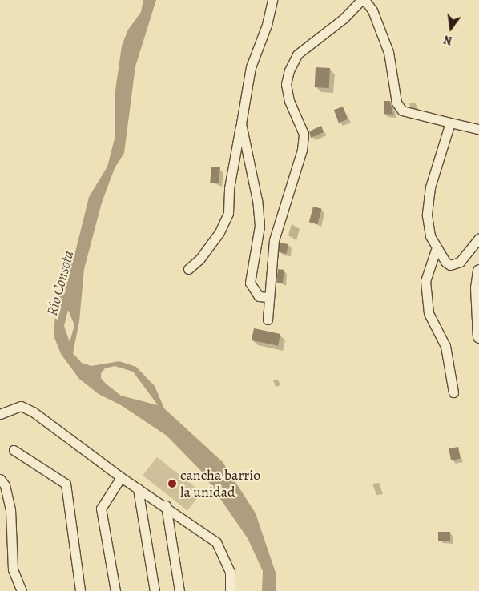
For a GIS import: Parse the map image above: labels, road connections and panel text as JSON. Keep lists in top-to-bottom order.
{
  "water": ["Río Consota"],
  "places": ["cancha barrio la unidad"],
  "north": "bottom"
}
